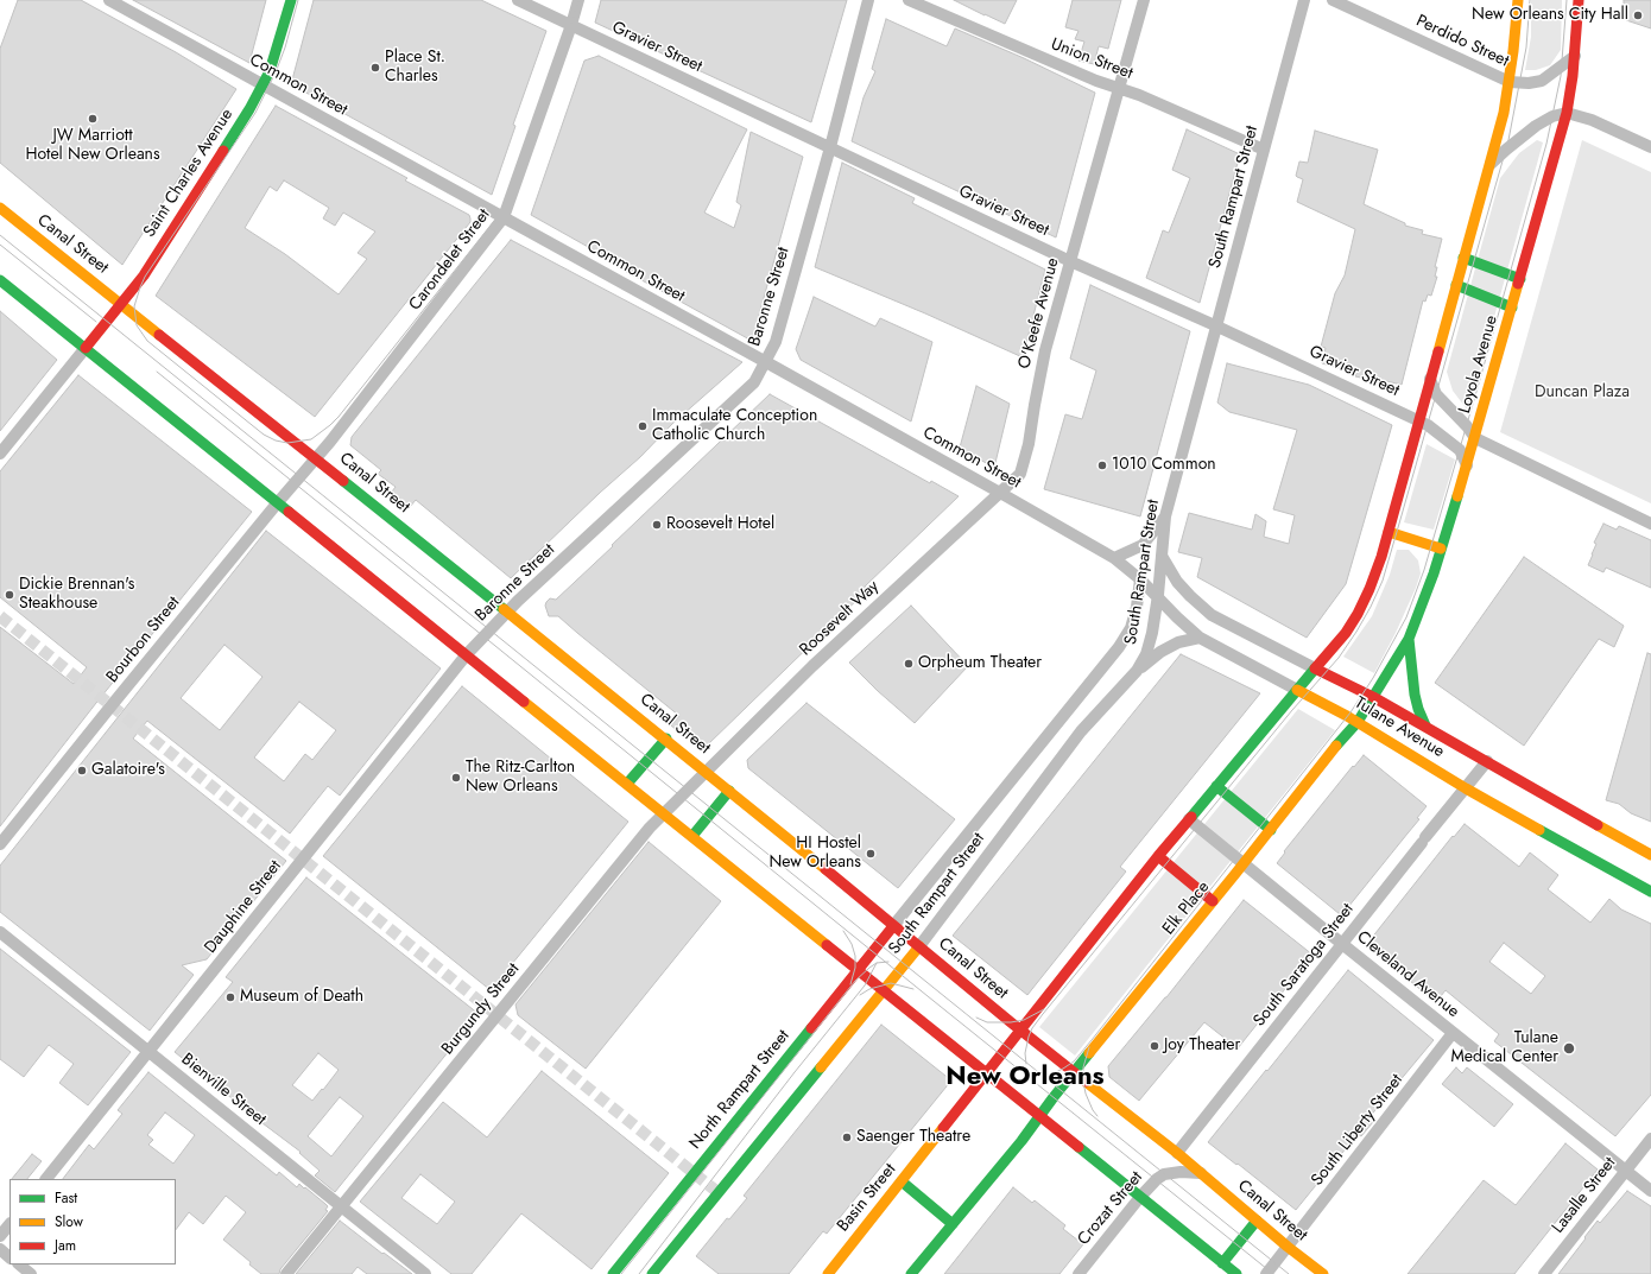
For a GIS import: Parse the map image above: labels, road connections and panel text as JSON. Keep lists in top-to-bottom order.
{
  "streets": {
    "main road": [
      "Saint Charles Avenue",
      "South Rampart Street",
      "Canal Street",
      "Loyola Avenue",
      "Tulane Avenue",
      "Elk Place",
      "North Rampart Street",
      "Basin Street"
    ],
    "street": [
      "Perdido Street",
      "Gravier Street",
      "Union Street",
      "Common Street",
      "Carondelet Street",
      "Baronne Street",
      "O'Keefe Avenue",
      "Roosevelt Way",
      "Bourbon Street",
      "Dauphine Street",
      "South Saratoga Street",
      "Cleveland Avenue",
      "Burgundy Street",
      "Bienville Street",
      "South Liberty Street",
      "Lasalle Street",
      "Crozat Street"
    ]
  },
  "crossings": [
    ["Perdido Street", "Loyola Avenue"],
    ["Gravier Street", "South Rampart Street"],
    ["Gravier Street", "Carondelet Street"],
    ["Gravier Street", "Baronne Street"],
    ["Gravier Street", "O'Keefe Avenue"],
    ["Gravier Street", "Loyola Avenue"],
    ["Union Street", "South Rampart Street"],
    ["Union Street", "O'Keefe Avenue"],
    ["Common Street", "Saint Charles Avenue"],
    ["Common Street", "South Rampart Street"],
    ["Common Street", "Carondelet Street"],
    ["Common Street", "Baronne Street"],
    ["Common Street", "O'Keefe Avenue"],
    ["Common Street", "Roosevelt Way"],
    ["Common Street", "Tulane Avenue"],
    ["Saint Charles Avenue", "Canal Street"],
    ["South Rampart Street", "Canal Street"],
    ["South Rampart Street", "Tulane Avenue"],
    ["South Rampart Street", "North Rampart Street"],
    ["Canal Street", "Carondelet Street"],
    ["Canal Street", "Baronne Street"],
    ["Canal Street", "Roosevelt Way"],
    ["Canal Street", "Bourbon Street"],
    ["Canal Street", "Elk Place"],
    ["Canal Street", "South Saratoga Street"],
    ["Canal Street", "Burgundy Street"],
    ["Canal Street", "North Rampart Street"],
    ["Canal Street", "South Liberty Street"],
    ["Canal Street", "Basin Street"],
    ["Canal Street", "Crozat Street"],
    ["Carondelet Street", "Bourbon Street"],
    ["Baronne Street", "Dauphine Street"],
    ["O'Keefe Avenue", "Roosevelt Way"],
    ["Loyola Avenue", "Tulane Avenue"],
    ["Loyola Avenue", "Elk Place"],
    ["Roosevelt Way", "Burgundy Street"],
    ["Tulane Avenue", "Elk Place"],
    ["Tulane Avenue", "South Saratoga Street"],
    ["Dauphine Street", "Bienville Street"],
    ["Elk Place", "Cleveland Avenue"],
    ["South Saratoga Street", "Cleveland Avenue"],
    ["Cleveland Avenue", "South Liberty Street"],
    ["Cleveland Avenue", "Lasalle Street"],
    ["Burgundy Street", "Bienville Street"]
  ],
  "districts": ["New Orleans"],
  "parks": ["Duncan Plaza"],
  "places": [
    "New Orleans City Hall",
    "Place St. Charles",
    "JW Marriott Hotel New Orleans",
    "Immaculate Conception Catholic Church",
    "1010 Common",
    "Roosevelt Hotel",
    "Dickie Brennan's Steakhouse",
    "Orpheum Theater",
    "Galatoire's",
    "The Ritz-Carlton New Orleans",
    "HI Hostel New Orleans",
    "Museum of Death",
    "Joy Theater",
    "Tulane Medical Center",
    "Saenger Theatre"
  ],
  "legend": ["Fast", "Slow", "Jam"]
}
